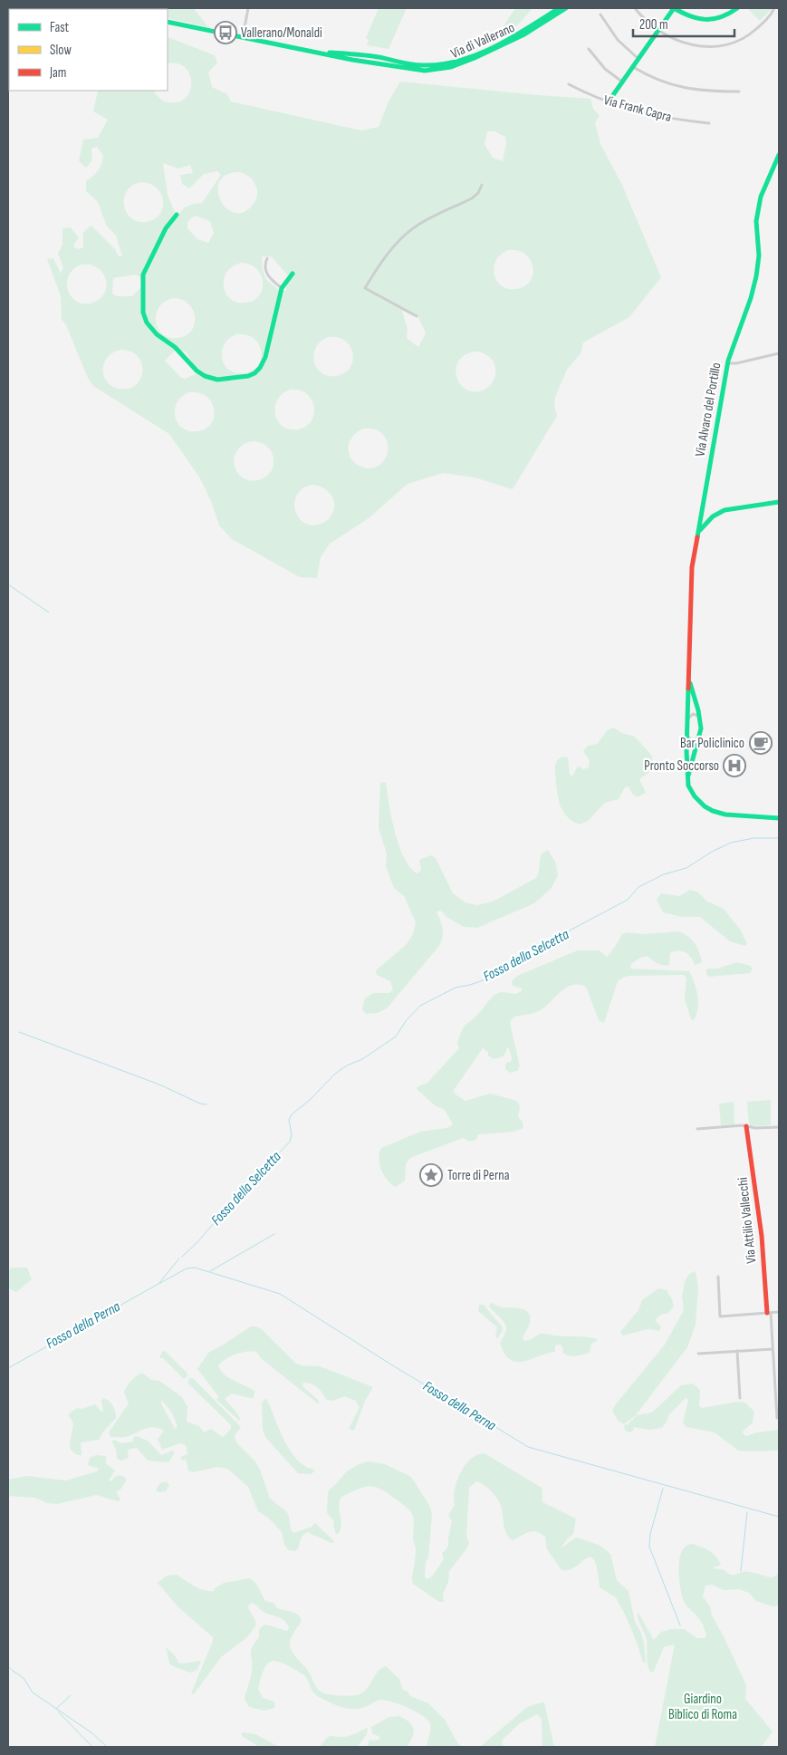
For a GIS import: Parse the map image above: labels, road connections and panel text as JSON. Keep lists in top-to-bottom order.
{
  "streets": {
    "street": [
      "Via di Vallerano",
      "Via Frank Capra",
      "Via Alvaro del Portillo",
      "Via Attilio Vallecchi"
    ]
  },
  "water": ["Fosso della Selcetta", "Fosso della Perna"],
  "parks": ["Giardino Biblico di Roma"],
  "places": {
    "bus stop": ["Vallerano/Monaldi"],
    "cafe": ["Bar Policlinico"],
    "hospital": ["Pronto Soccorso"],
    "place": ["Torre di Perna"]
  },
  "legend": ["Fast", "Slow", "Jam"],
  "scale_bar": "200 m"
}
